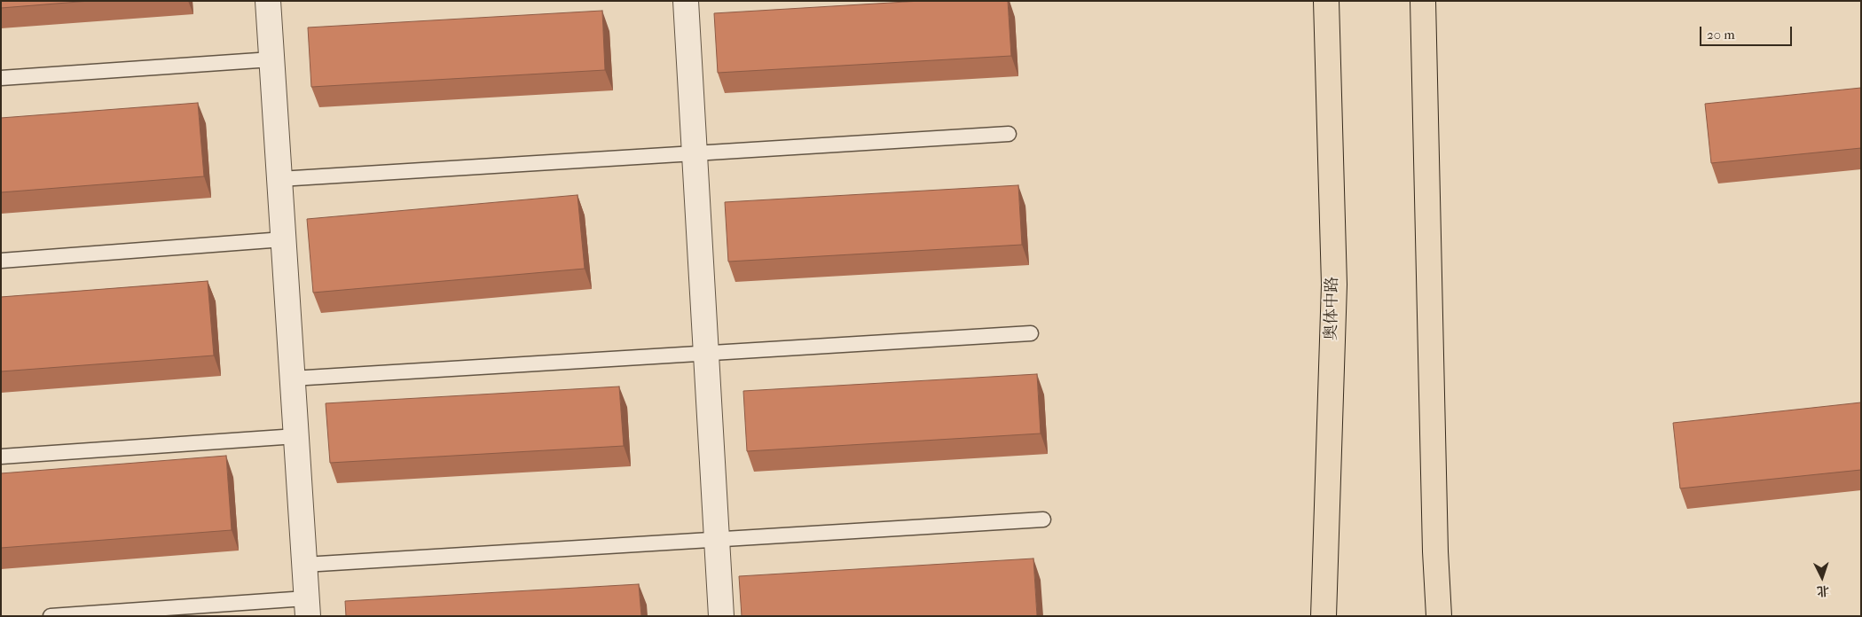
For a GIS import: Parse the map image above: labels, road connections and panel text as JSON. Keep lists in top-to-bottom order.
{
  "streets": {
    "main road": ["奥体中路"]
  },
  "scale_bar": "20 m",
  "north": "bottom"
}
